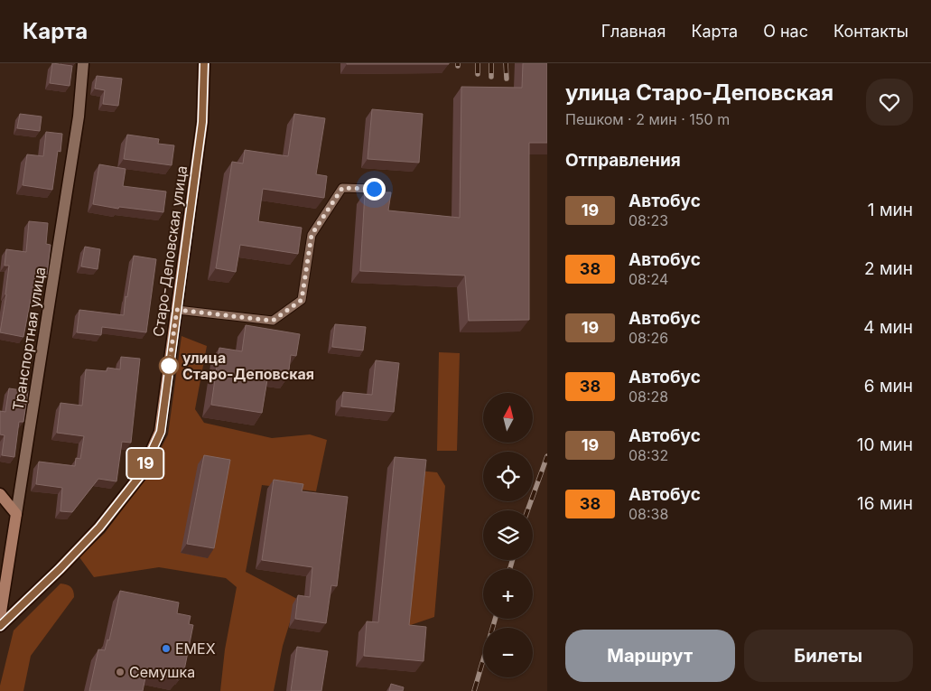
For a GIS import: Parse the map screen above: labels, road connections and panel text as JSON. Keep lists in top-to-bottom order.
{
  "streets": {
    "main road": ["Старо-Деповская улица", "Транспортная улица"]
  },
  "places": ["улица Старо-Деповская", "EMEX", "Семушка"],
  "lines": ["bus line 19"],
  "north": "top",
  "page": {
    "header": "Карта",
    "nav": [
      "Главная",
      "Карта",
      "О нас",
      "Контакты"
    ],
    "on_map": "19",
    "heading": [
      ["улица Старо-Деповская", "Пешком · 2 мин · 150 m"],
      "Отправления"
    ],
    "list": [
      {
        "mark": "19",
        "name": "Автобус",
        "note": "08:23",
        "value": "1 мин"
      },
      {
        "mark": "38",
        "name": "Автобус",
        "note": "08:24",
        "value": "2 мин"
      },
      {
        "mark": "19",
        "name": "Автобус",
        "note": "08:26",
        "value": "4 мин"
      },
      {
        "mark": "38",
        "name": "Автобус",
        "note": "08:28",
        "value": "6 мин"
      },
      {
        "mark": "19",
        "name": "Автобус",
        "note": "08:32",
        "value": "10 мин"
      },
      {
        "mark": "38",
        "name": "Автобус",
        "note": "08:38",
        "value": "16 мин"
      }
    ],
    "map_buttons": ["+", "−"],
    "buttons": ["Маршрут", "Билеты"]
  }
}
